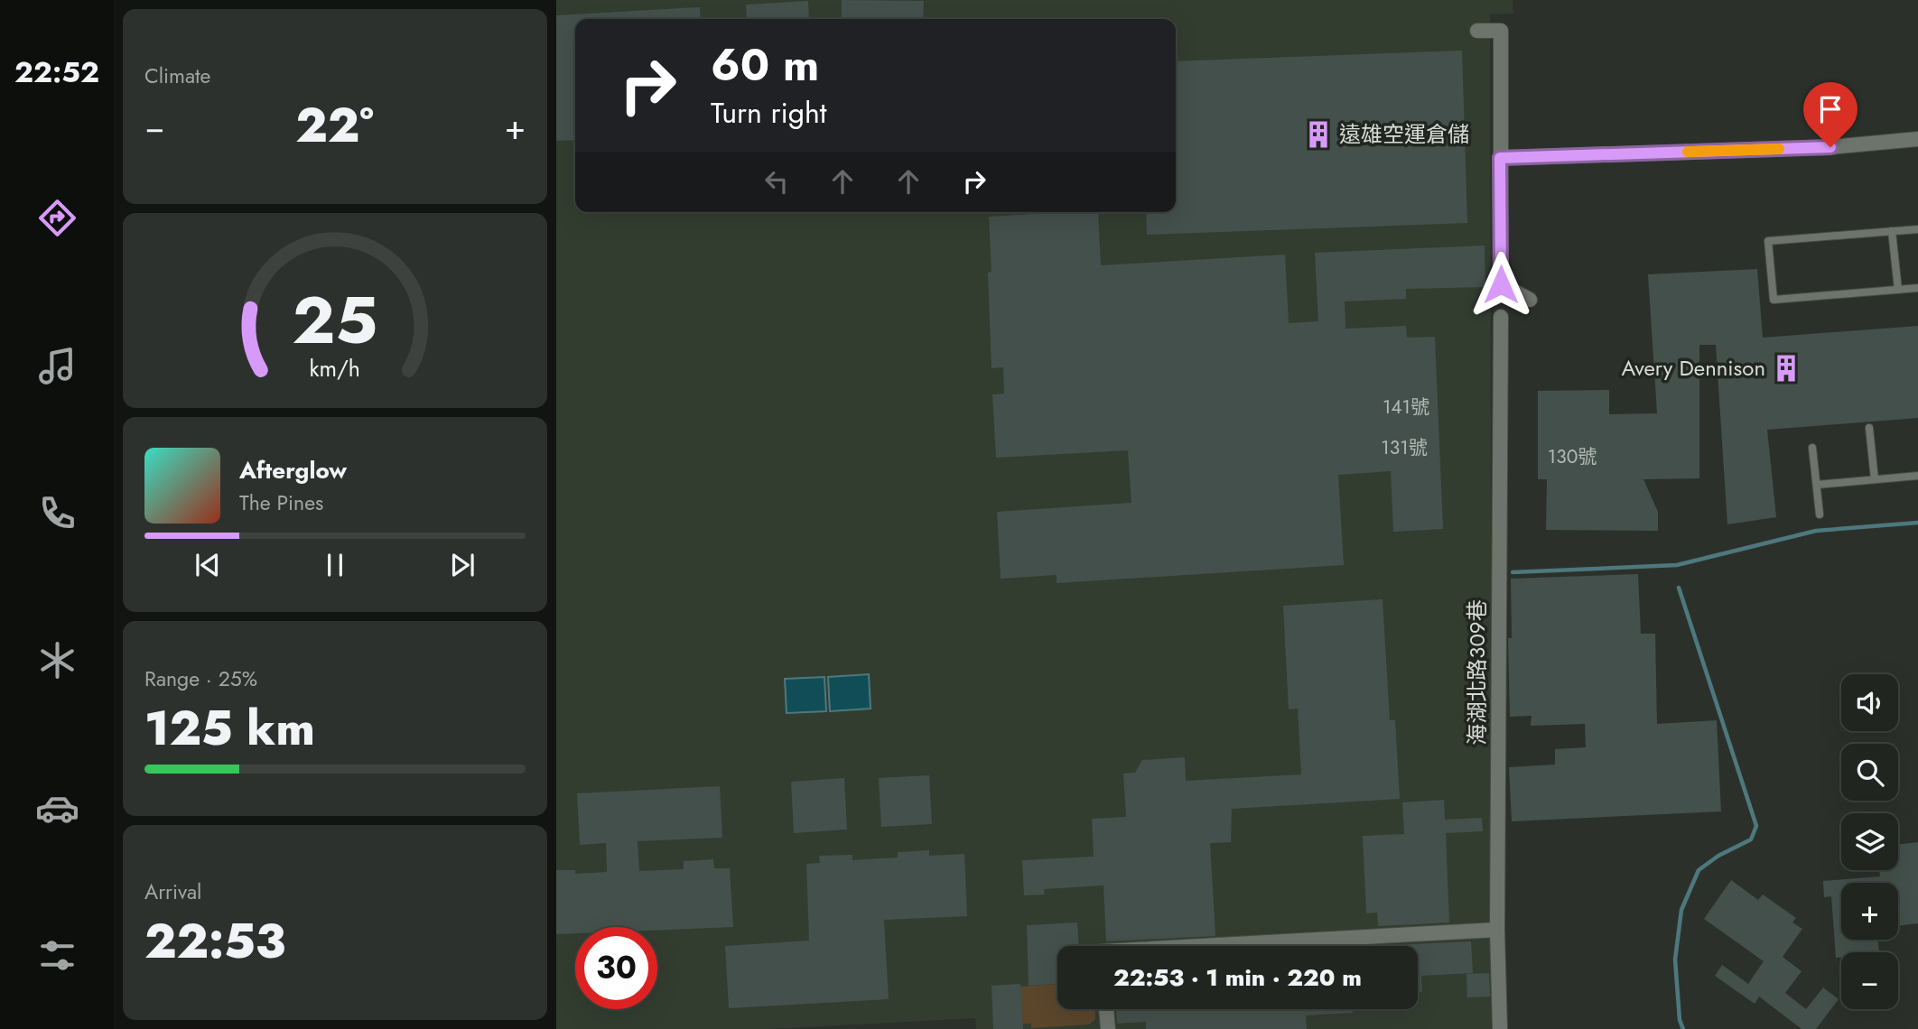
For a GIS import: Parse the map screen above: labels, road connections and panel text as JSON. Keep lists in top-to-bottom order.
{
  "streets": {
    "street": ["海湖北路309巷"]
  },
  "places": {
    "building": ["遠雄空運倉儲", "Avery Dennison"]
  },
  "house_numbers": ["141號", "131號", "130號"],
  "page": {
    "tabs": "22:52",
    "tile": [
      "Climate",
      ["Range · 25%", "125 km"],
      ["Arrival", "22:53"]
    ],
    "turn": ["60 m", "Turn right"],
    "heat": ["−", "22°", "+"],
    "song": ["Afterglow", "The Pines"],
    "map_buttons": ["+", "−"],
    "limit": "30",
    "trip": "22:53 · 1 min · 220 m",
    "gauge": ["25", "km/h"]
  }
}
